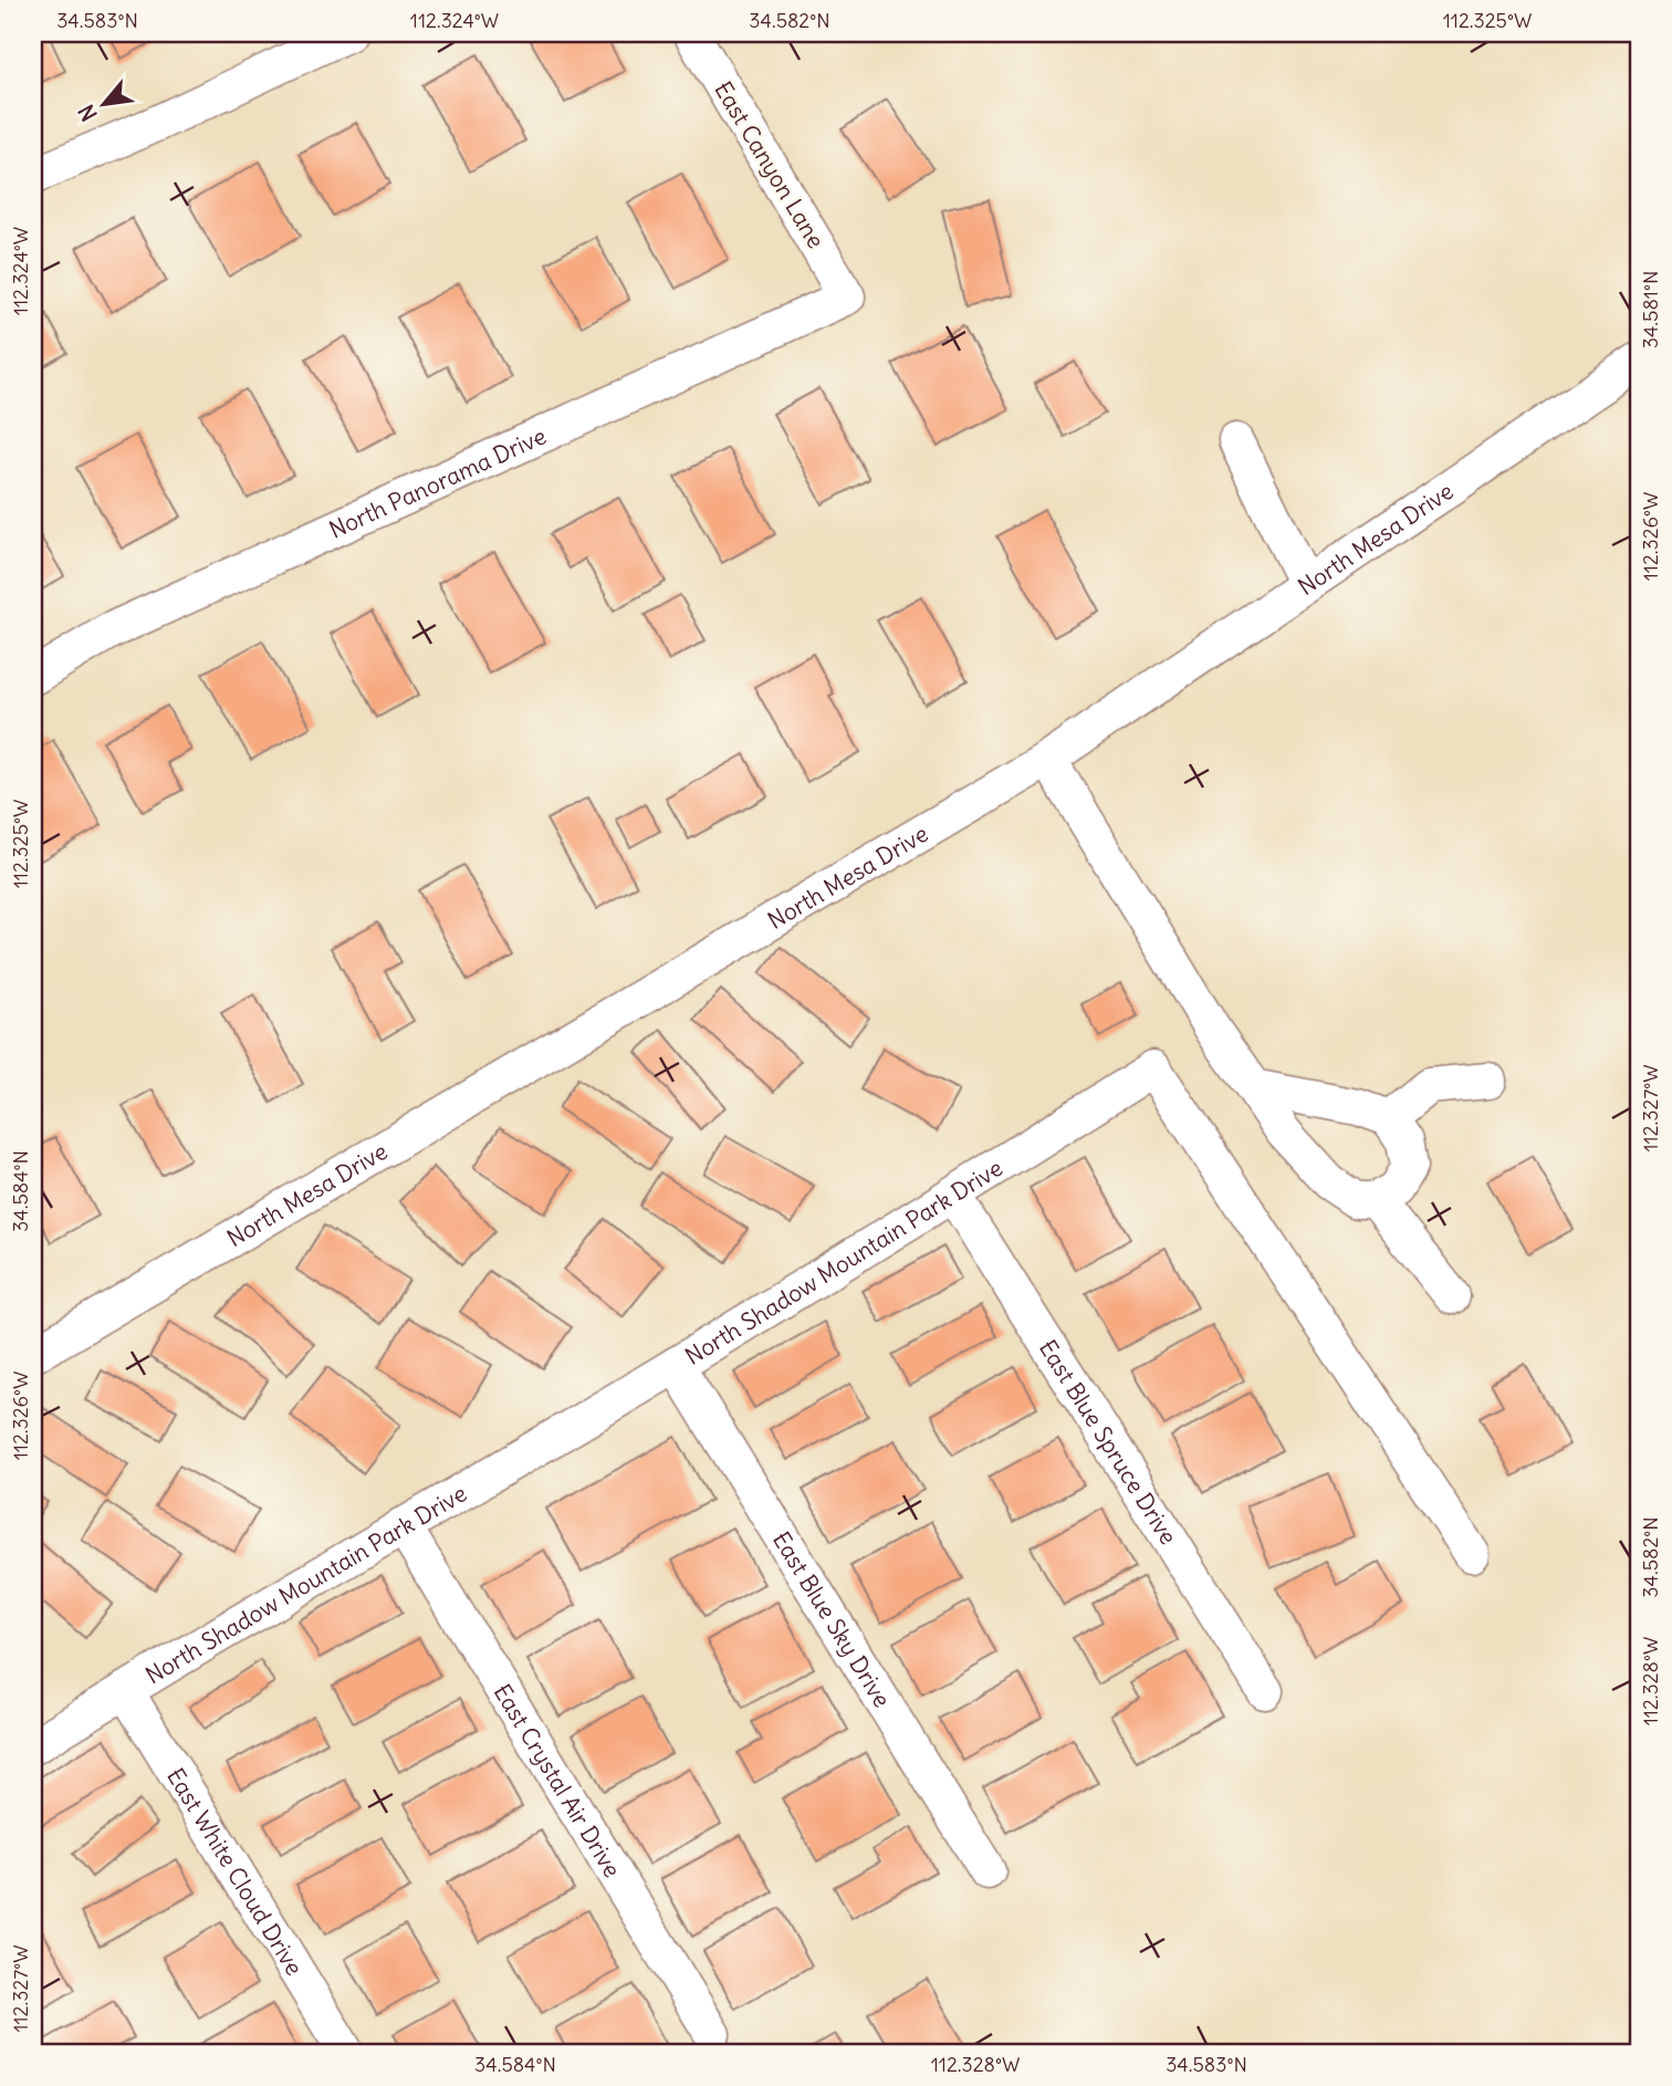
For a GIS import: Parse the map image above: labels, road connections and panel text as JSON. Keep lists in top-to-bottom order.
{
  "streets": {
    "street": [
      "East Canyon Lane",
      "North Panorama Drive",
      "North Mesa Drive",
      "North Shadow Mountain Park Drive",
      "East Blue Spruce Drive",
      "East Blue Sky Drive",
      "East Crystal Air Drive",
      "East White Cloud Drive"
    ]
  },
  "crossings": [
    ["East Canyon Lane", "North Panorama Drive"],
    ["North Shadow Mountain Park Drive", "East Blue Spruce Drive"],
    ["North Shadow Mountain Park Drive", "East Blue Sky Drive"],
    ["North Shadow Mountain Park Drive", "East Crystal Air Drive"],
    ["North Shadow Mountain Park Drive", "East White Cloud Drive"]
  ],
  "north": "bottom left",
  "coordinates": [
    "34.583°N",
    "112.324°W",
    "34.582°N",
    "112.325°W",
    "34.581°N",
    "112.326°W",
    "112.327°W",
    "34.584°N",
    "112.328°W"
  ]
}
